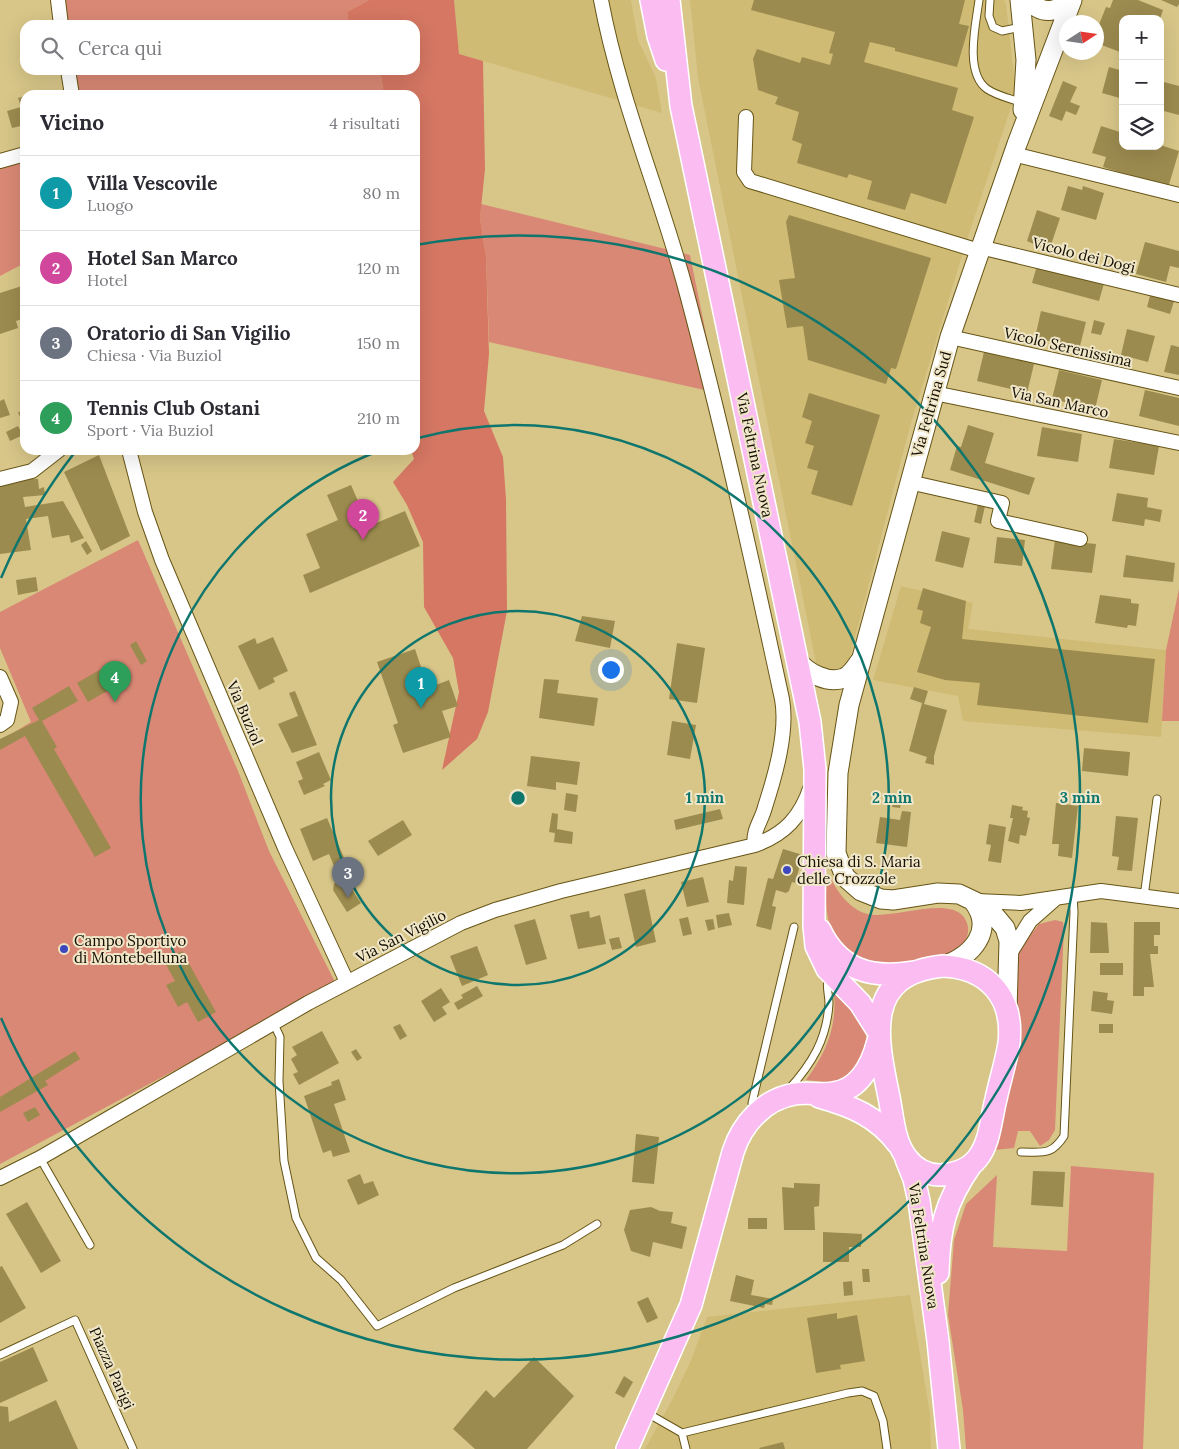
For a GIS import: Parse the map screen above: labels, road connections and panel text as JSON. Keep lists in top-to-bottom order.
{
  "streets": {
    "main road": ["Via Feltrina Sud", "Via Feltrina Nuova"],
    "street": [
      "Vicolo dei Dogi",
      "Vicolo Serenissima",
      "Via San Marco",
      "Via Buziol",
      "Via San Vigilio"
    ],
    "lane": ["Piazza Parigi"]
  },
  "crossings": [
    ["Vicolo dei Dogi", "Via Feltrina Sud"],
    ["Vicolo Serenissima", "Via Feltrina Sud"],
    ["Via San Marco", "Via Feltrina Sud"],
    ["Via Feltrina Sud", "Via Feltrina Nuova"],
    ["Via Feltrina Nuova", "Via San Vigilio"],
    ["Via Buziol", "Via San Vigilio"]
  ],
  "places": ["Chiesa di S. Maria delle Crozzole", "Campo Sportivo di Montebelluna"],
  "north": "right",
  "page": {
    "map_buttons": ["+", "−"],
    "search": "Cerca qui",
    "heading": ["Vicino", "4 risultati"],
    "list": [
      {
        "mark": "1",
        "name": "Villa Vescovile",
        "note": "Luogo",
        "value": "80 m"
      },
      {
        "mark": "2",
        "name": "Hotel San Marco",
        "note": "Hotel",
        "value": "120 m"
      },
      {
        "mark": "3",
        "name": "Oratorio di San Vigilio",
        "note": "Chiesa · Via Buziol",
        "value": "150 m"
      },
      {
        "mark": "4",
        "name": "Tennis Club Ostani",
        "note": "Sport · Via Buziol",
        "value": "210 m"
      }
    ],
    "pins": [
      "2",
      "4",
      "1",
      "3"
    ]
  },
  "rings": ["1 min", "2 min", "3 min"]
}
